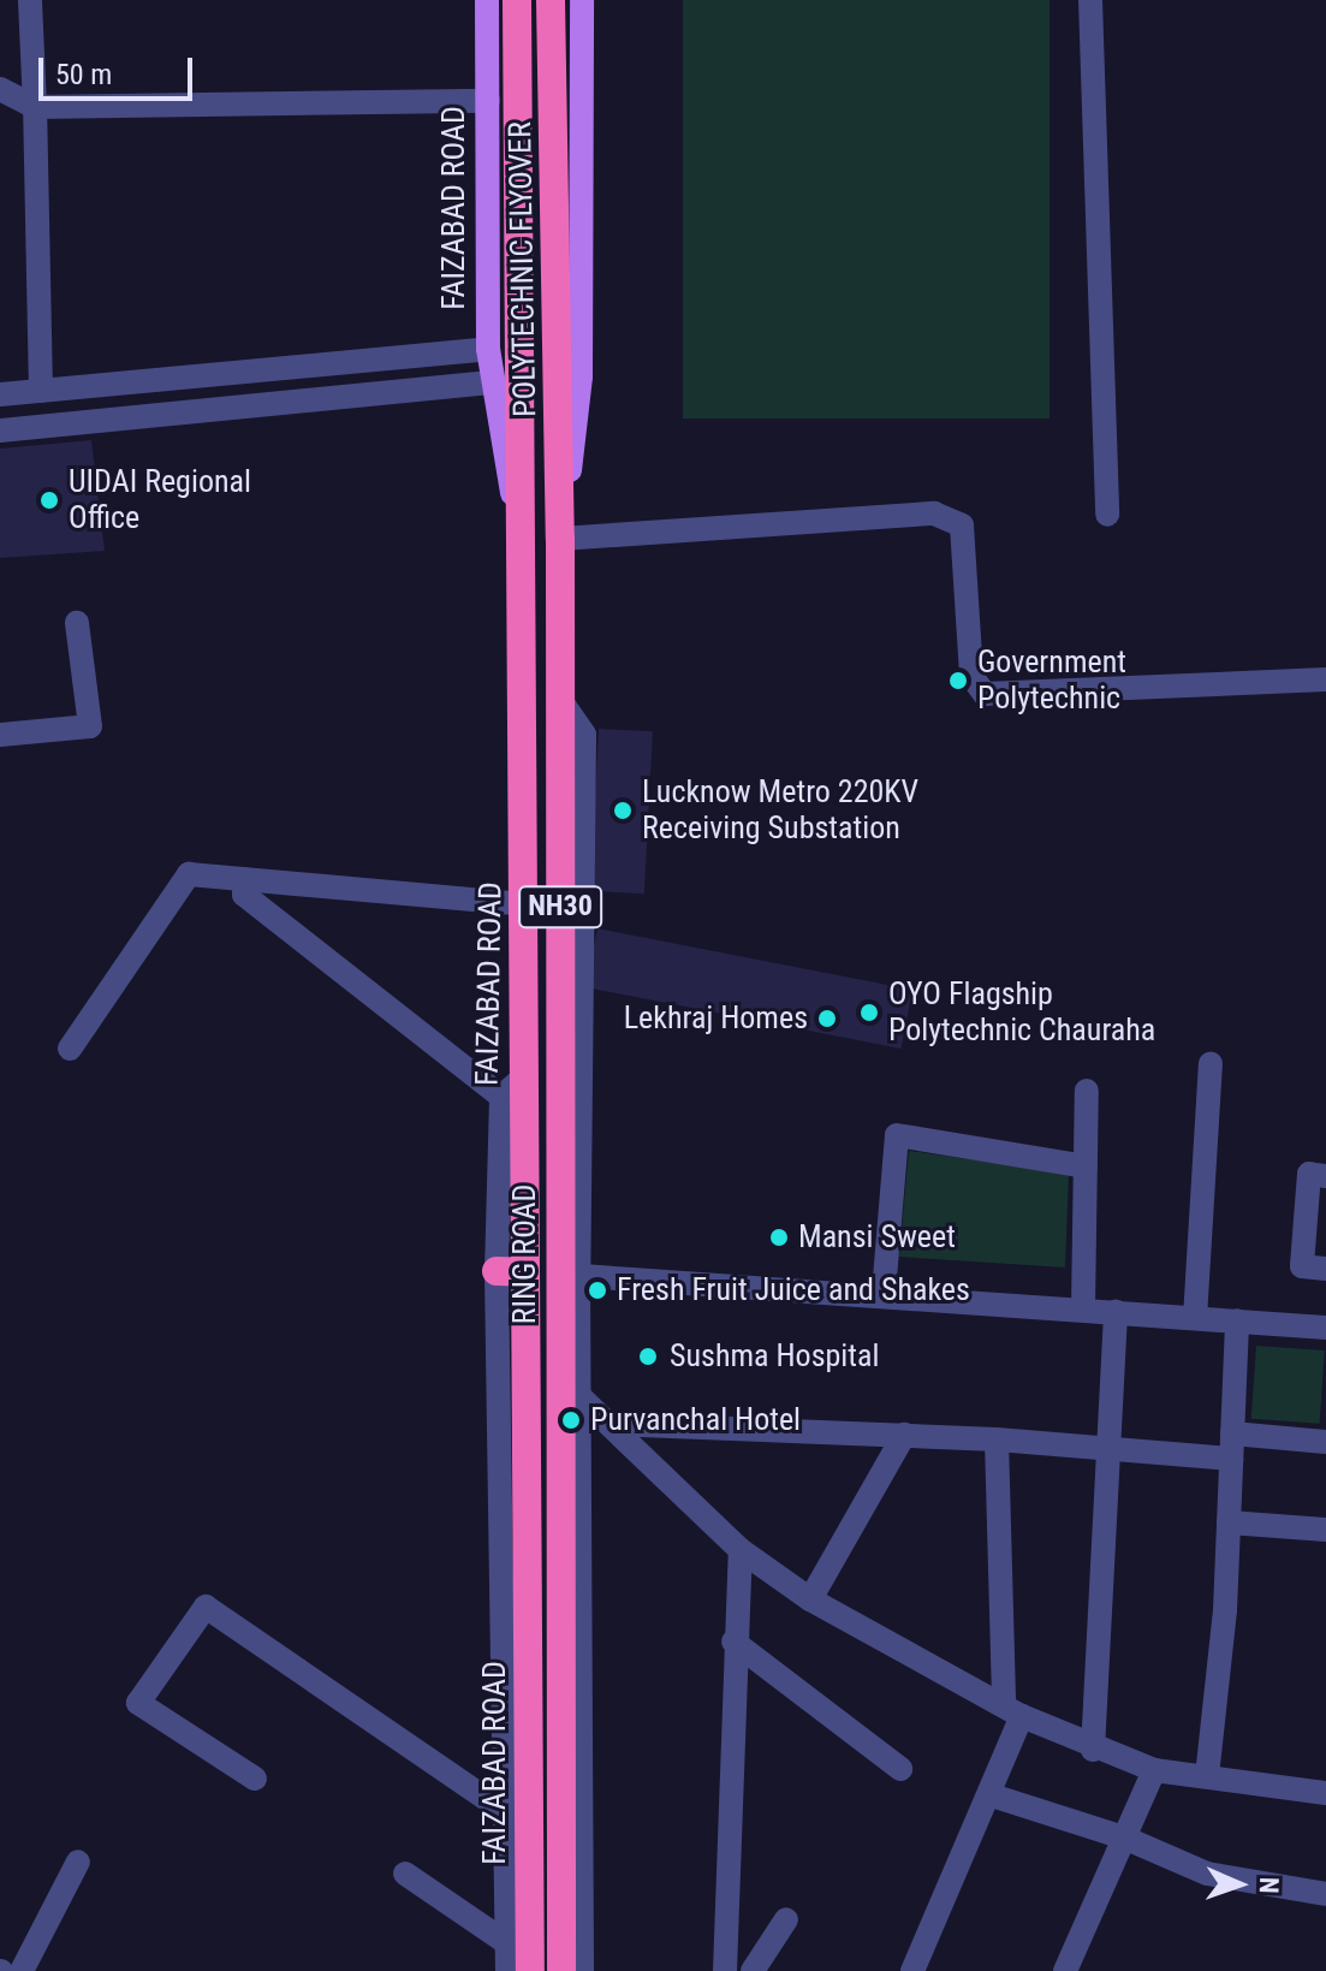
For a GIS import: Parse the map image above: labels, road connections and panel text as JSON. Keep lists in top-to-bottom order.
{
  "streets": {
    "highway": [
      "FAIZABAD ROAD",
      "POLYTECHNIC FLYOVER",
      "NH30",
      "RING ROAD"
    ]
  },
  "crossings": [
    ["FAIZABAD ROAD", "POLYTECHNIC FLYOVER"],
    ["POLYTECHNIC FLYOVER", "RING ROAD"]
  ],
  "places": [
    "UIDAI Regional Office",
    "Government Polytechnic",
    "Lucknow Metro 220KV Receiving Substation",
    "OYO Flagship Polytechnic Chauraha",
    "Lekhraj Homes",
    "Mansi Sweet",
    "Fresh Fruit Juice and Shakes",
    "Sushma Hospital",
    "Purvanchal Hotel"
  ],
  "scale_bar": "50 m",
  "north": "right"
}
